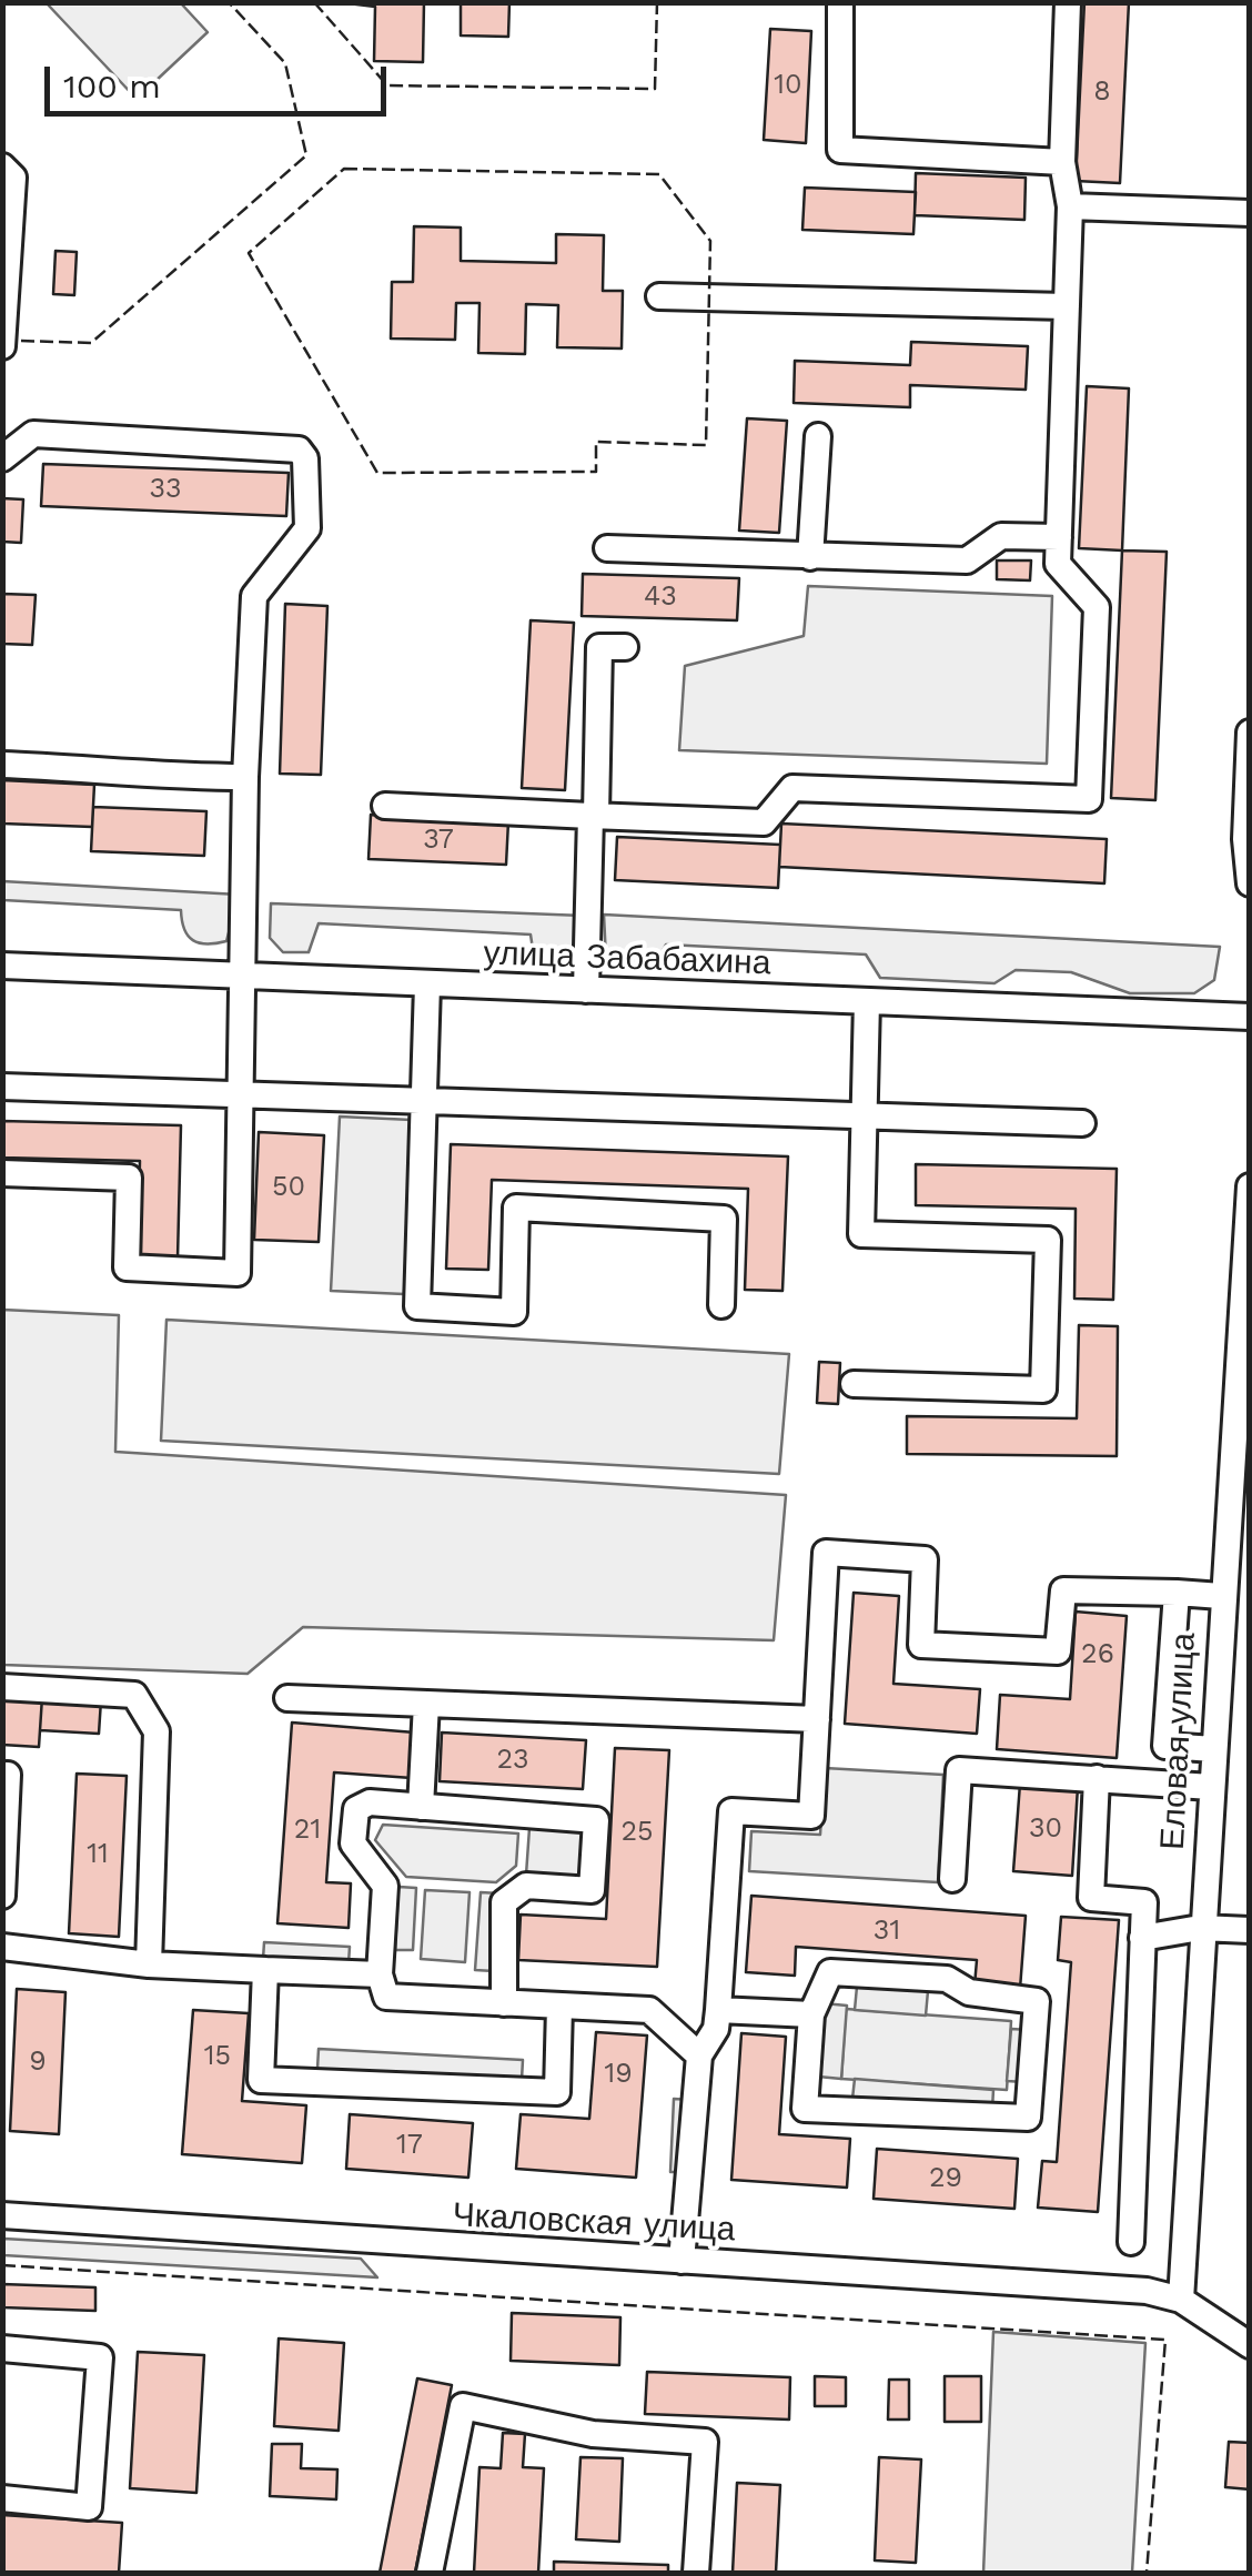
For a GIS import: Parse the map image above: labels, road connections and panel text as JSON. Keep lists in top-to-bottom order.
{
  "streets": {
    "street": ["улица Забабахина", "Еловая улица", "Чкаловская улица"]
  },
  "crossings": [
    ["Еловая улица", "Чкаловская улица"]
  ],
  "house_numbers": [
    "10",
    "8",
    "33",
    "43",
    "37",
    "50",
    "26",
    "23",
    "30",
    "21",
    "25",
    "11",
    "31",
    "15",
    "9",
    "19",
    "17",
    "29"
  ],
  "scale_bar": "100 m"
}
